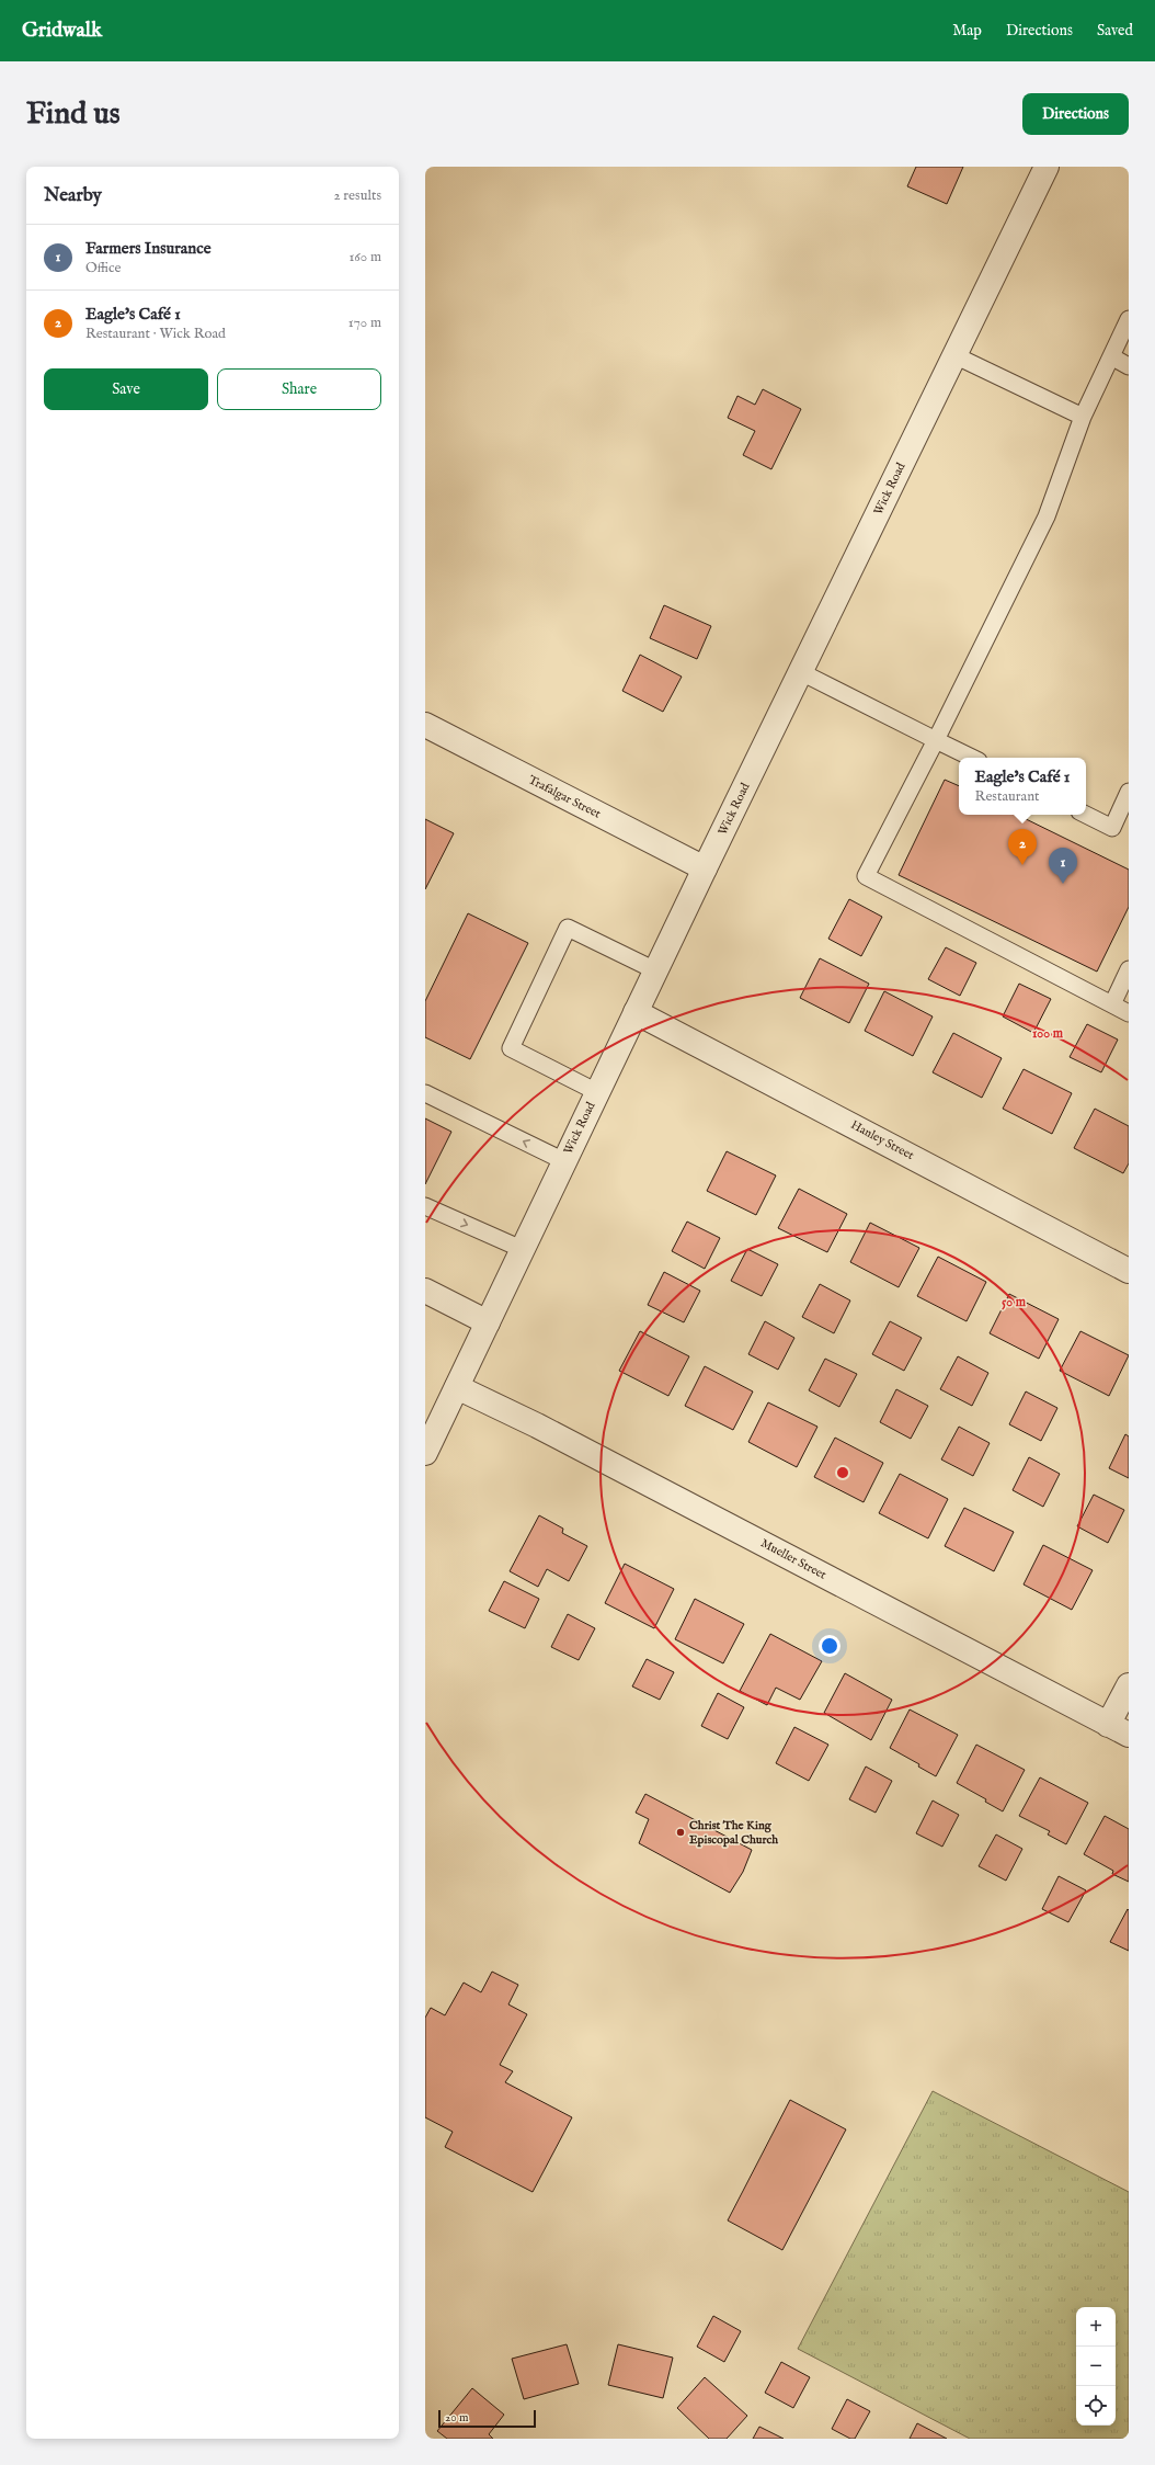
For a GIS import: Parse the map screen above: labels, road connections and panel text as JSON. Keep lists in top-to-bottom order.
{
  "streets": {
    "street": [
      "Wick Road",
      "Trafalgar Street",
      "Hanley Street",
      "Mueller Street"
    ]
  },
  "crossings": [
    ["Wick Road", "Trafalgar Street"],
    ["Wick Road", "Hanley Street"],
    ["Wick Road", "Mueller Street"]
  ],
  "places": ["Christ The King Episcopal Church"],
  "scale_bar": "20 m",
  "page": {
    "header": "Gridwalk",
    "nav": ["Map", "Directions", "Saved"],
    "buttons": [
      "Directions",
      ["Save", "Share"]
    ],
    "title": "Find us",
    "heading": ["Nearby", "2 results"],
    "list": [
      {
        "mark": "1",
        "name": "Farmers Insurance",
        "note": "Office",
        "value": "160 m"
      },
      {
        "mark": "2",
        "name": "Eagle's Café 1",
        "note": "Restaurant · Wick Road",
        "value": "170 m"
      }
    ],
    "popup": ["Eagle's Café 1", "Restaurant"],
    "pins": ["2", "1"],
    "map_buttons": ["+", "−"],
    "scale": "20 m"
  },
  "rings": ["100 m", "50 m"]
}
